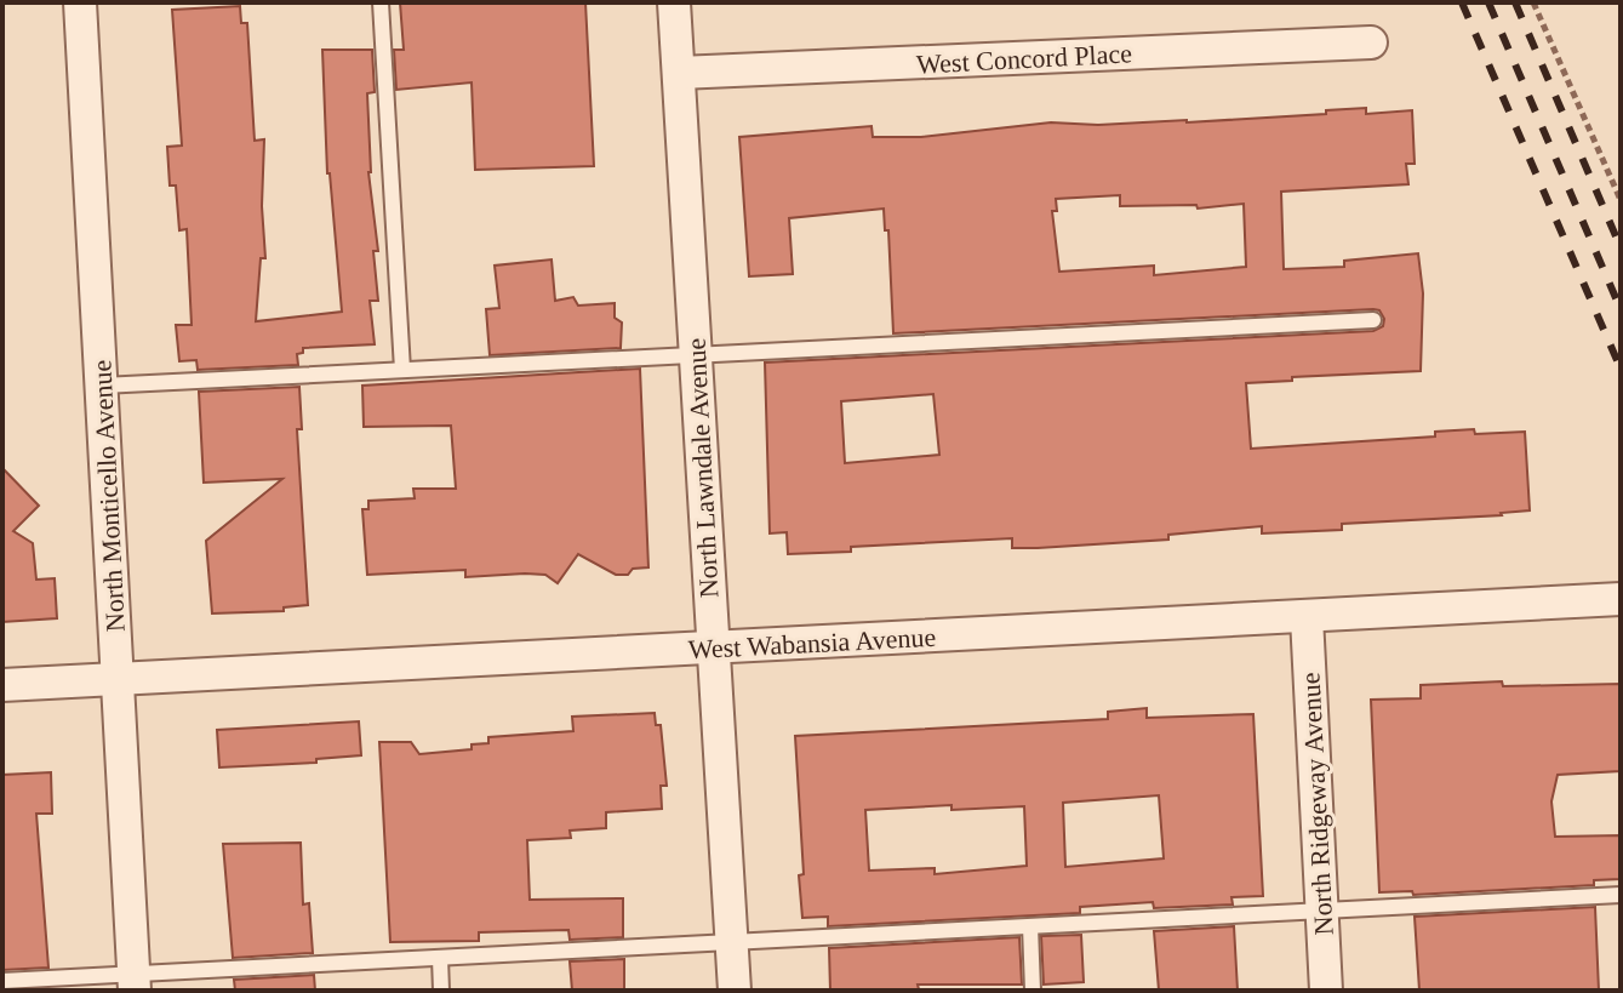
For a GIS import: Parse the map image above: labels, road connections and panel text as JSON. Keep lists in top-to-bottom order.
{
  "streets": {
    "street": [
      "West Concord Place",
      "North Lawndale Avenue",
      "North Monticello Avenue",
      "West Wabansia Avenue",
      "North Ridgeway Avenue"
    ]
  },
  "crossings": [
    ["West Concord Place", "North Lawndale Avenue"],
    ["North Lawndale Avenue", "West Wabansia Avenue"],
    ["North Monticello Avenue", "West Wabansia Avenue"],
    ["West Wabansia Avenue", "North Ridgeway Avenue"]
  ]
}
